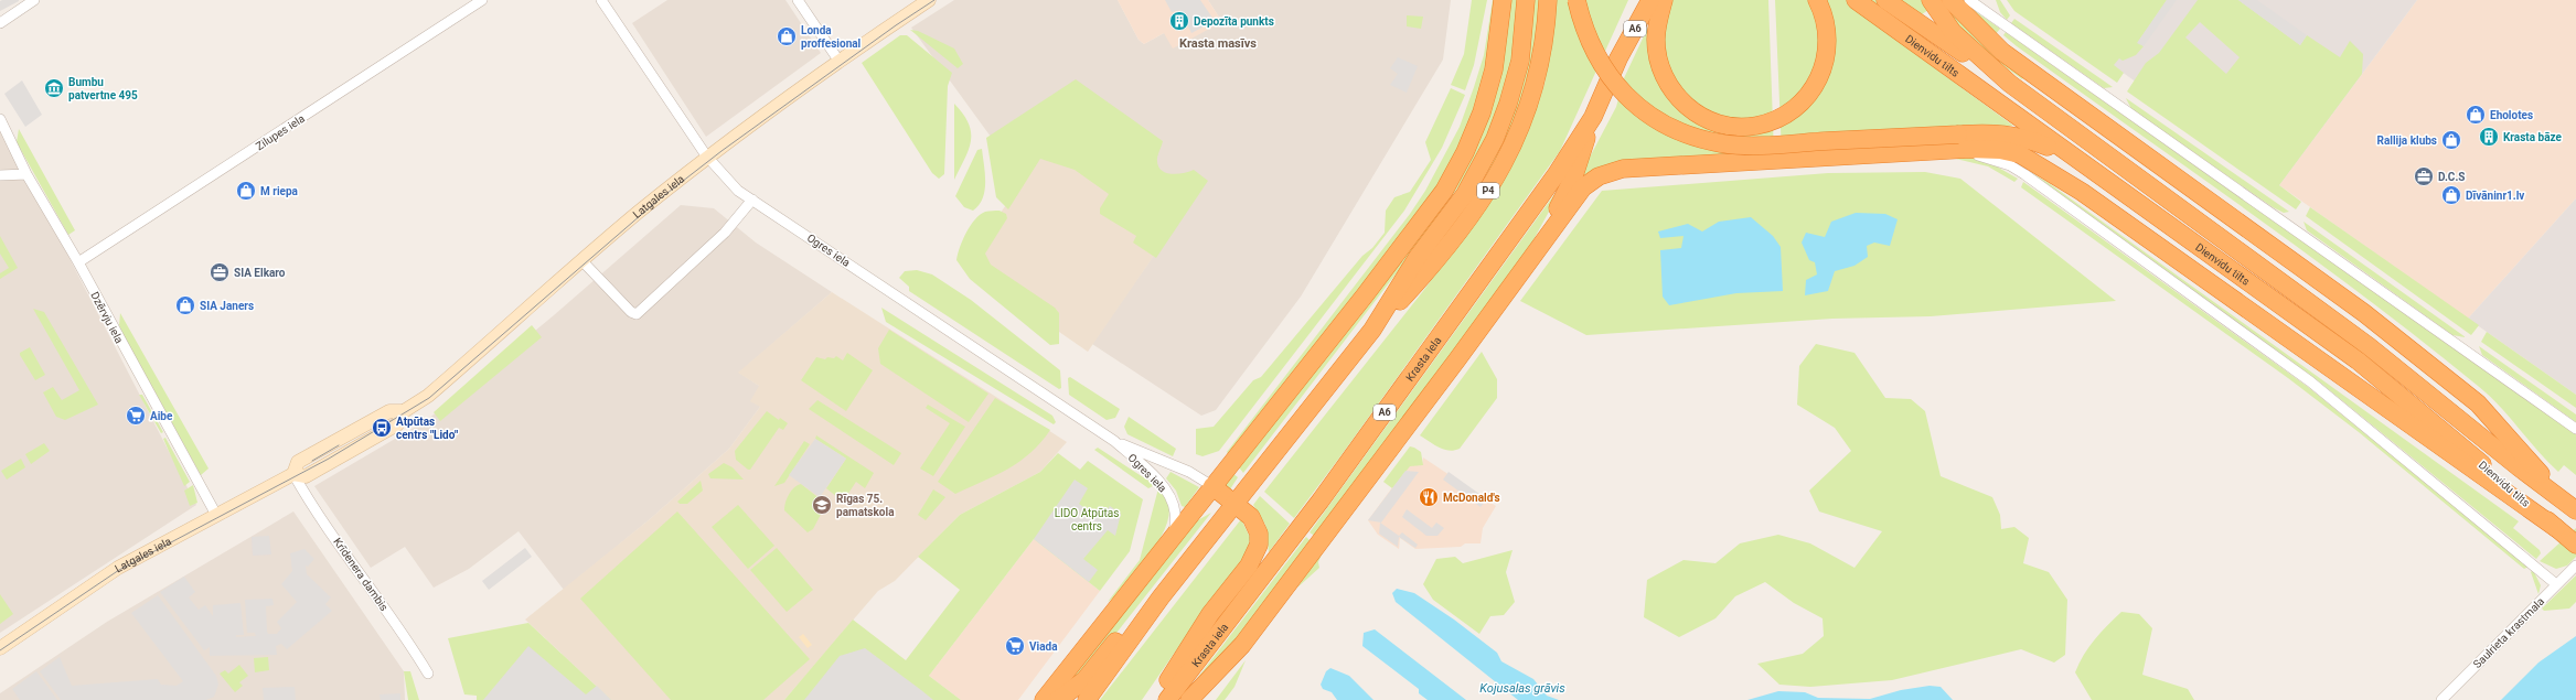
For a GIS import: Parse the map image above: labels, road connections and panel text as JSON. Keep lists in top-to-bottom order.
{
  "streets": {
    "highway": [
      "A6",
      "Dienvidu tilts",
      "P4",
      "Krasta iela"
    ],
    "street": [
      "Zilupes iela",
      "Latgales iela",
      "Ogres iela",
      "Dzērvju iela",
      "Krīdenera dambis",
      "Saulrieta krastmala"
    ]
  },
  "crossings": [
    ["Zilupes iela", "Dzērvju iela"],
    ["Latgales iela", "Ogres iela"],
    ["Latgales iela", "Dzērvju iela"],
    ["Latgales iela", "Krīdenera dambis"]
  ],
  "districts": ["Krasta masīvs"],
  "water": ["Kojusalas grāvis"],
  "parks": ["LIDO Atpūtas centrs"],
  "places": {
    "building": ["Depozīta punkts", "Krasta bāze"],
    "shop": [
      "Londa proffesional",
      "Eholotes",
      "Rallija klubs",
      "M riepa",
      "Dīvāninr1.lv",
      "SIA Janers"
    ],
    "museum": ["Bumbu patvertne 495"],
    "office": ["D.C.S", "SIA Elkaro"],
    "supermarket": ["Aibe", "Viada"],
    "bus stop": ["Atpūtas centrs \"Lido\""],
    "restaurant": ["McDonald's"],
    "school or university": ["Rīgas 75. pamatskola"]
  }
}
